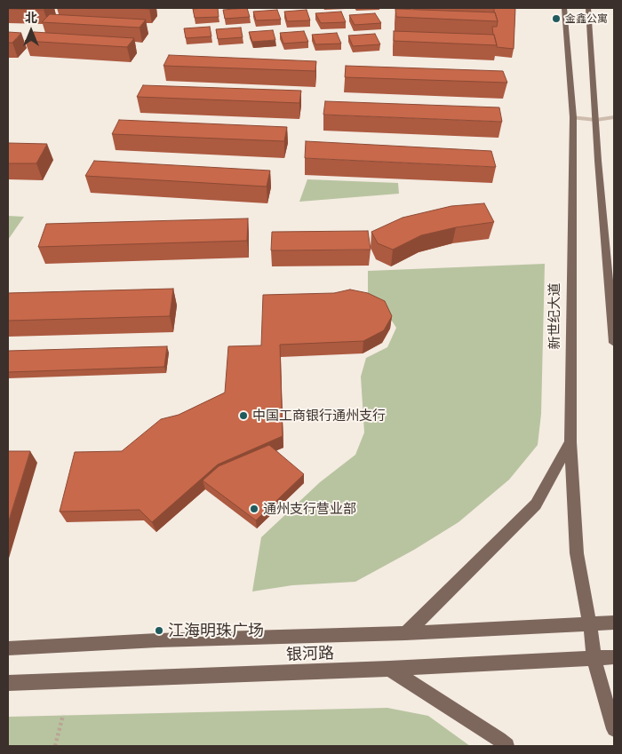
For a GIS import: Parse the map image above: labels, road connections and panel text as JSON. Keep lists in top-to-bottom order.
{
  "streets": {
    "main road": ["新世纪大道", "银河路"]
  },
  "crossings": [
    ["新世纪大道", "银河路"]
  ],
  "places": [
    "金鑫公寓",
    "中国工商银行通州支行",
    "通州支行营业部",
    "江海明珠广场"
  ],
  "north": "top"
}
